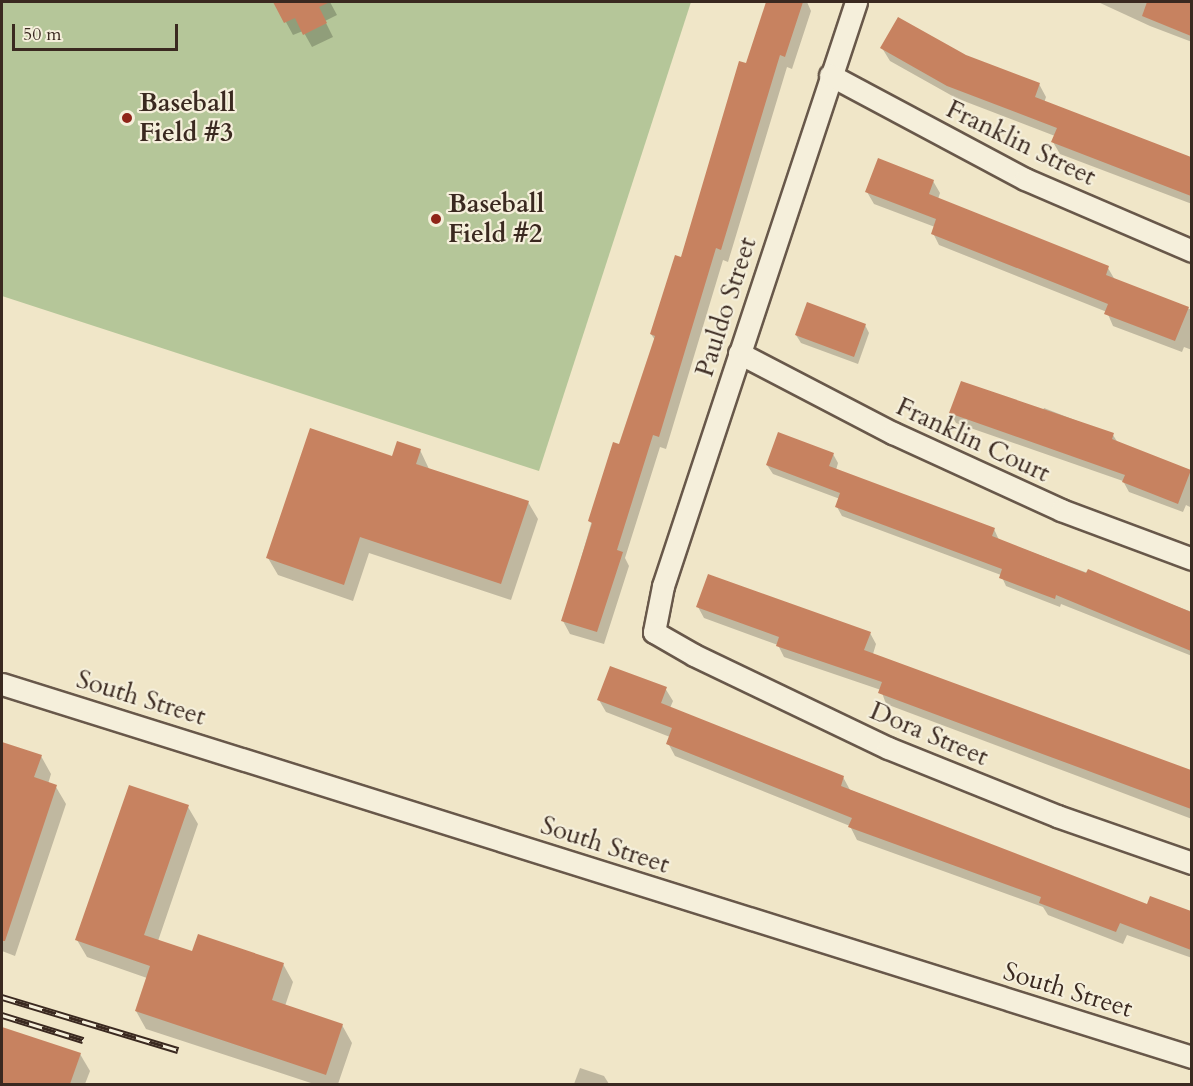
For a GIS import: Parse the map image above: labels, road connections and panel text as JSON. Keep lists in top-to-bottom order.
{
  "streets": {
    "street": [
      "Franklin Street",
      "Pauldo Street",
      "Franklin Court",
      "South Street",
      "Dora Street"
    ]
  },
  "crossings": [
    ["Franklin Street", "Pauldo Street"],
    ["Pauldo Street", "Franklin Court"],
    ["Pauldo Street", "Dora Street"]
  ],
  "places": ["Baseball Field #3", "Baseball Field #2"],
  "scale_bar": "50 m"
}
